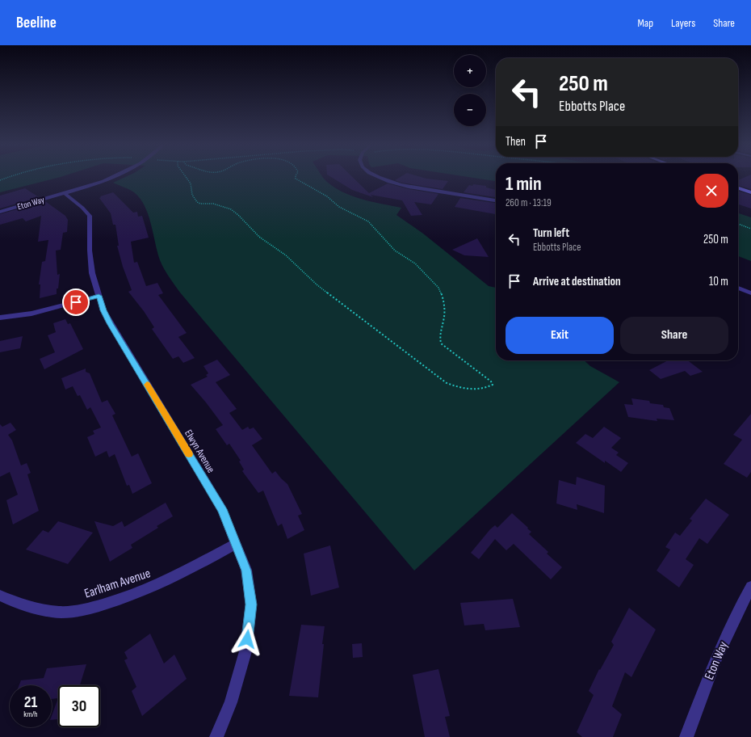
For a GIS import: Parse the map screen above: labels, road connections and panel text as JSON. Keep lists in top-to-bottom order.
{
  "streets": {
    "street": ["Eton Way", "Elwyn Avenue", "Earlham Avenue"]
  },
  "crossings": [
    ["Eton Way", "Elwyn Avenue"],
    ["Elwyn Avenue", "Earlham Avenue"]
  ],
  "page": {
    "header": "Beeline",
    "nav": ["Map", "Layers", "Share"],
    "map_buttons": ["+", "−"],
    "turn": ["250 m", "Ebbotts Place"],
    "then": "Then",
    "heading": ["1 min", "260 m · 13:19"],
    "list": [
      {
        "name": "Turn left",
        "note": "Ebbotts Place",
        "value": "250 m"
      },
      {
        "name": "Arrive at destination",
        "value": "10 m"
      }
    ],
    "buttons": ["Exit", "Share"],
    "speed": "21 km/h",
    "limit": "30"
  }
}
